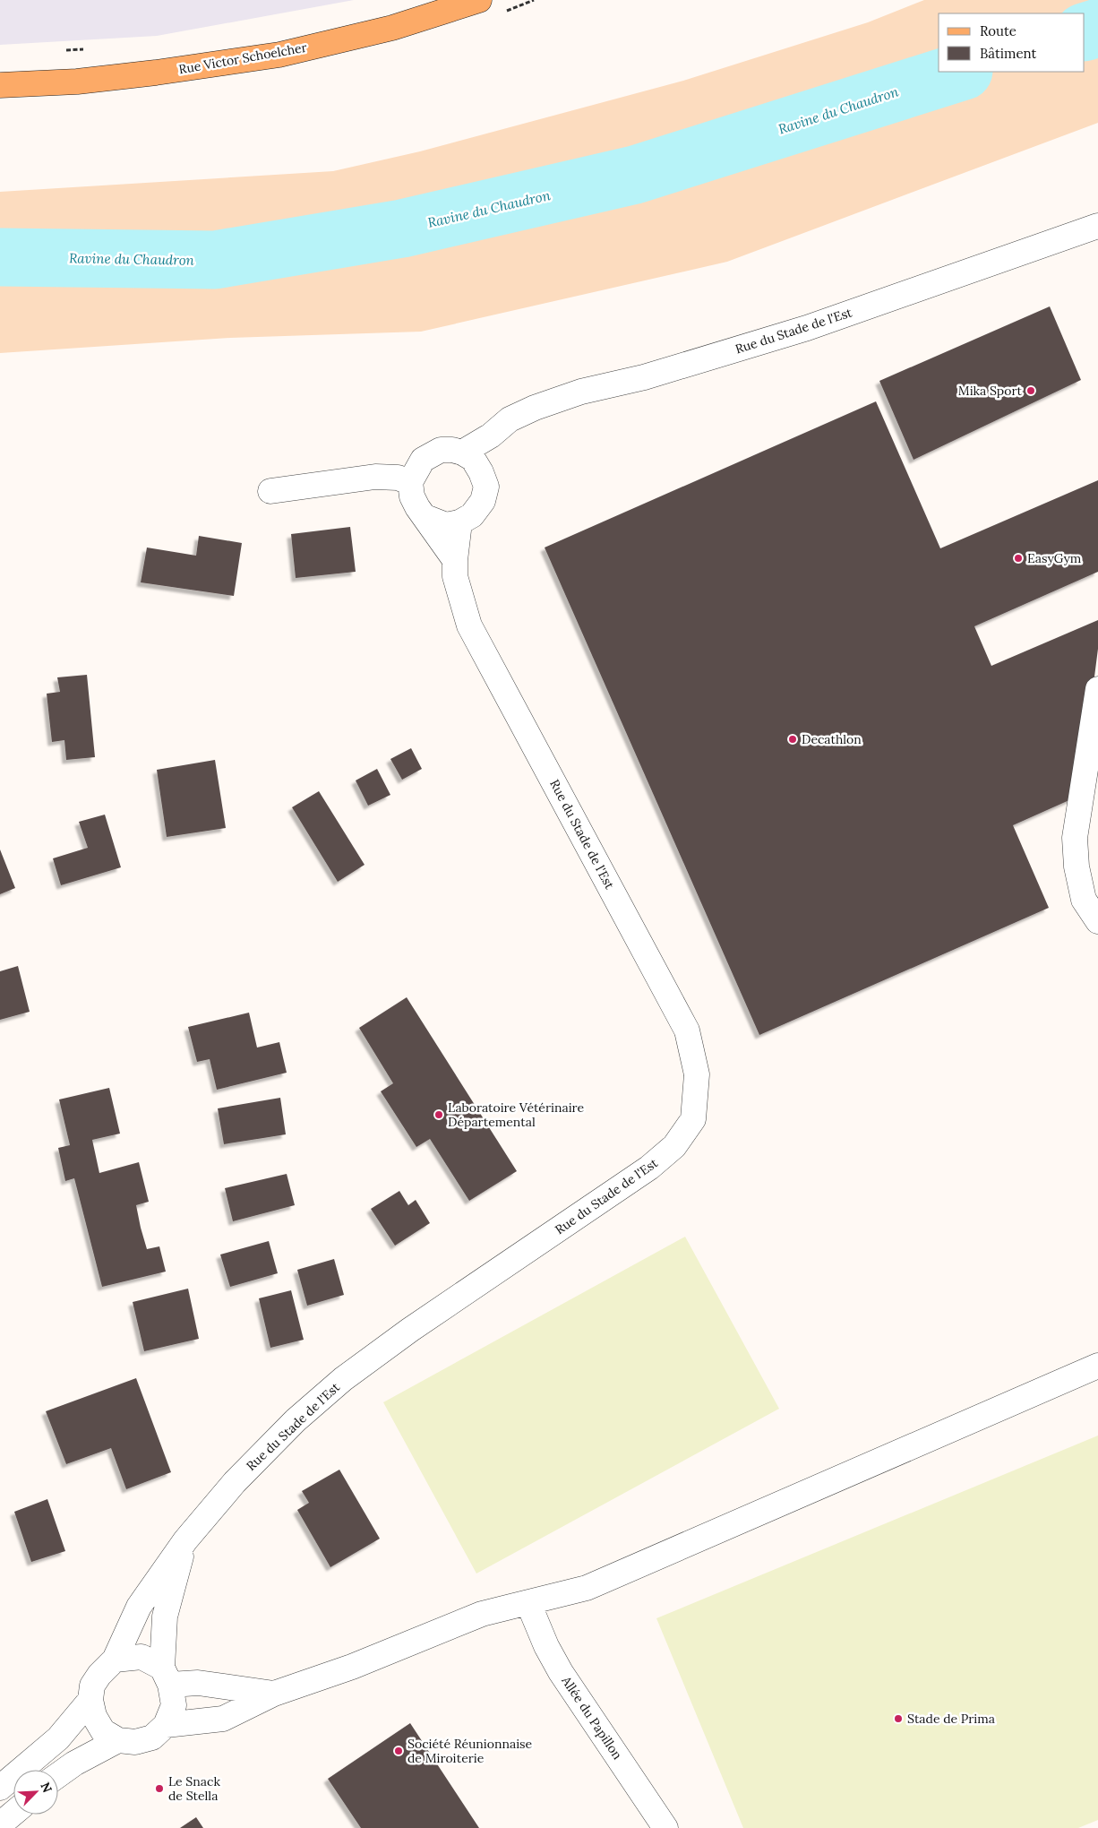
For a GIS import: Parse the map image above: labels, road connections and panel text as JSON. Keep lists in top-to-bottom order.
{
  "streets": {
    "main road": ["Rue Victor Schoelcher"],
    "street": ["Rue du Stade de l'Est", "Allée du Papillon"]
  },
  "water": ["Ravine du Chaudron"],
  "places": [
    "Mika Sport",
    "EasyGym",
    "Decathlon",
    "Laboratoire Vétérinaire Départemental",
    "Stade de Prima",
    "Société Réunionnaise de Miroiterie",
    "Le Snack de Stella"
  ],
  "legend": ["Route", "Bâtiment"],
  "north": "top right"
}
